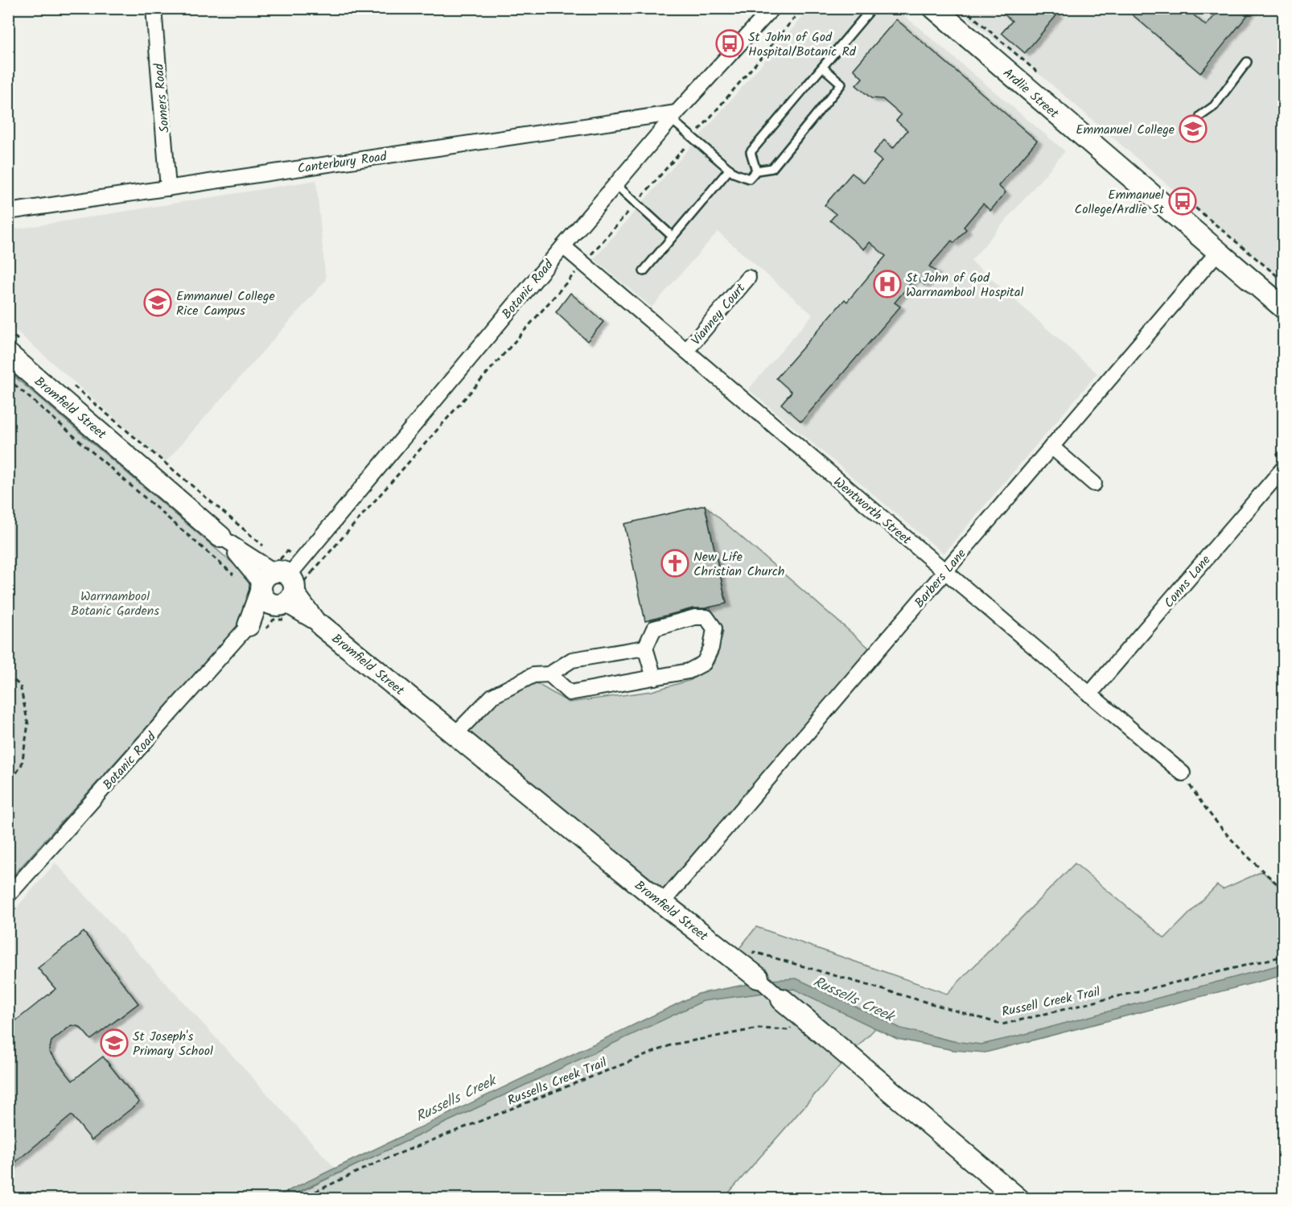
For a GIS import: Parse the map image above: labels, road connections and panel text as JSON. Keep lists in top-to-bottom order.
{
  "streets": {
    "street": [
      "Ardlie Street",
      "Somers Road",
      "Canterbury Road",
      "Botanic Road",
      "Vianney Court",
      "Bromfield Street",
      "Wentworth Street",
      "Barbers Lane",
      "Conns Lane"
    ],
    "path": ["Russell Creek Trail", "Russells Creek Trail"]
  },
  "crossings": [
    ["Ardlie Street", "Barbers Lane"],
    ["Somers Road", "Canterbury Road"],
    ["Canterbury Road", "Botanic Road"],
    ["Botanic Road", "Bromfield Street"],
    ["Botanic Road", "Wentworth Street"],
    ["Vianney Court", "Wentworth Street"],
    ["Bromfield Street", "Barbers Lane"],
    ["Bromfield Street", "Russells Creek Trail"],
    ["Wentworth Street", "Barbers Lane"],
    ["Wentworth Street", "Conns Lane"]
  ],
  "water": ["Russells Creek"],
  "parks": ["Warrnambool Botanic Gardens"],
  "places": {
    "bus stop": ["St John of God Hospital/Botanic Rd", "Emmanuel College/Ardlie St"],
    "school or university": ["Emmanuel College", "Emmanuel College Rice Campus", "St Joseph's Primary School"],
    "hospital": ["St John of God Warrnambool Hospital"],
    "church": ["New Life Christian Church"]
  }
}
